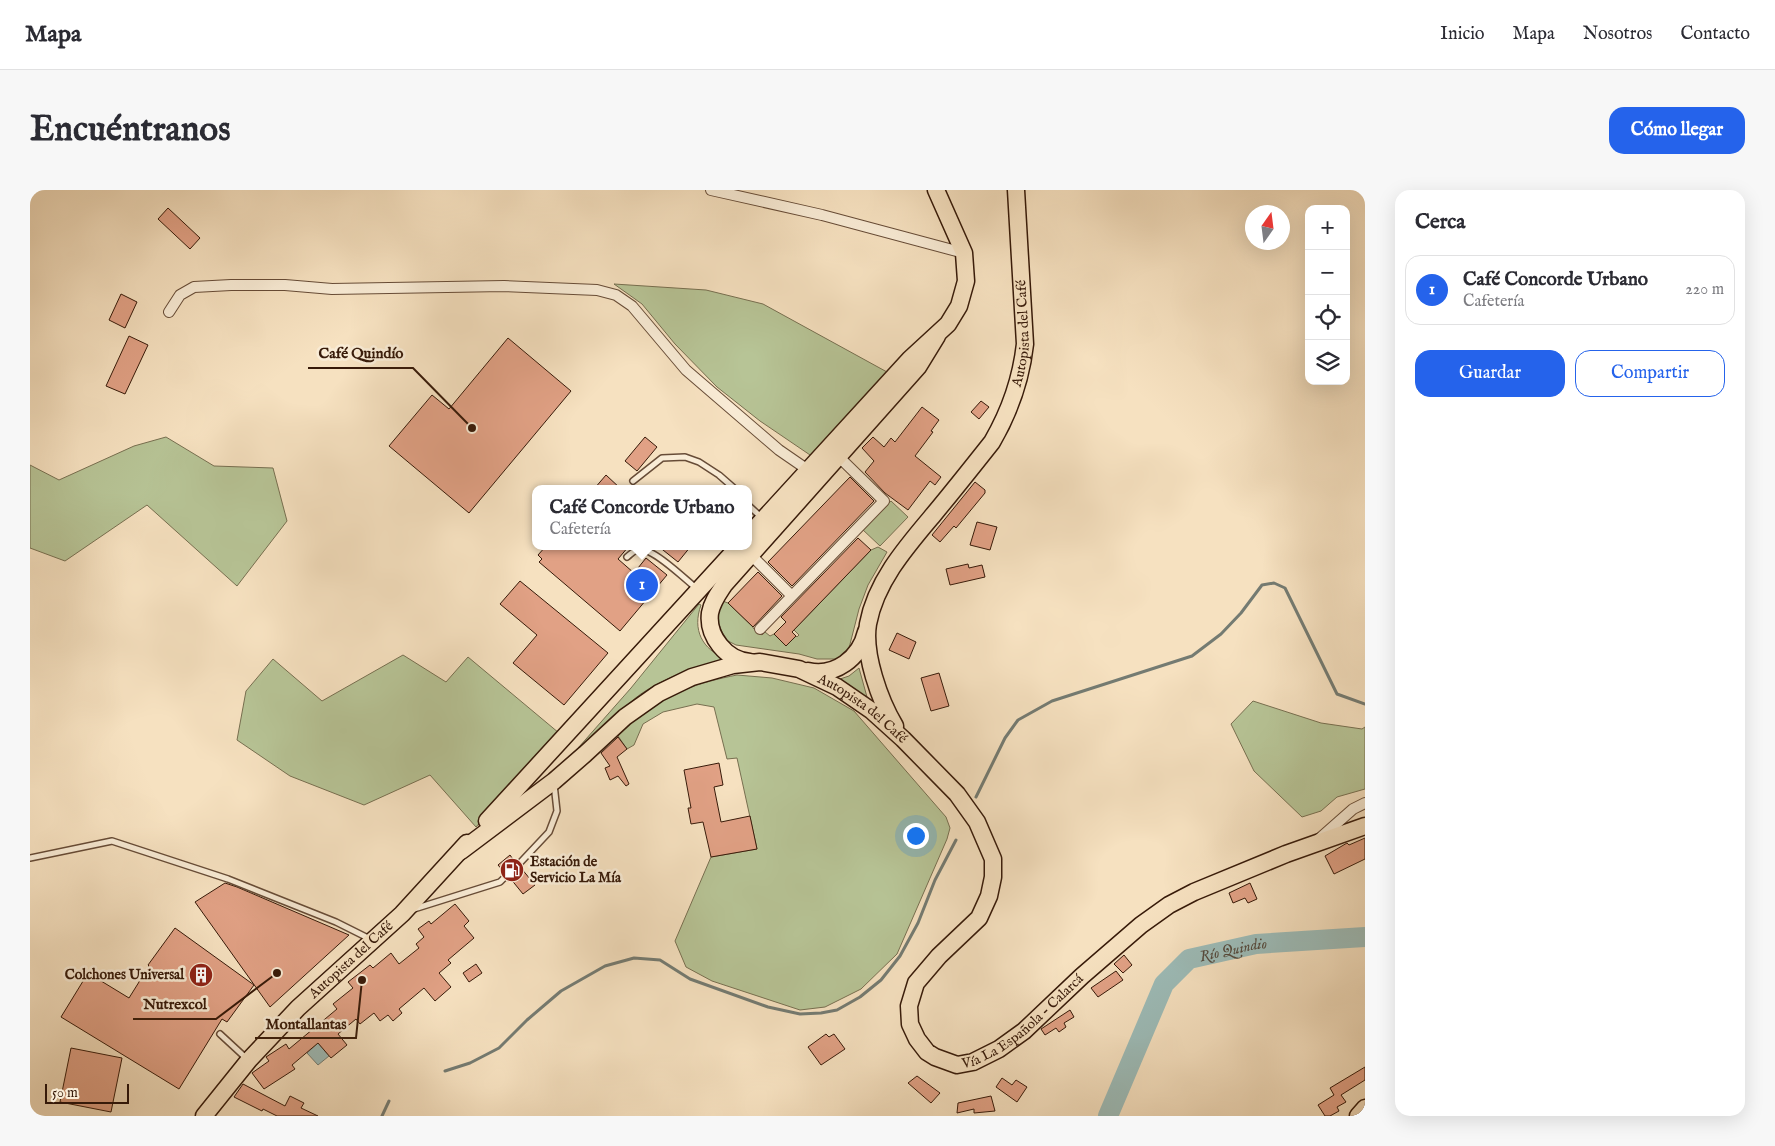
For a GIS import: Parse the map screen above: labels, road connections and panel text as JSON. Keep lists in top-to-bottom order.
{
  "streets": {
    "highway": ["Autopista del Café", "Vía La Española - Calarcá"]
  },
  "crossings": [
    ["Autopista del Café", "Vía La Española - Calarcá"]
  ],
  "water": ["Río Quindio"],
  "places": {
    "other": ["Café Quindío", "Nutrexcol", "Montallantas"],
    "fuel station": ["Estación de Servicio La Mía"],
    "building": ["Colchones Universal"]
  },
  "scale_bar": "50 m",
  "north": "top",
  "page": {
    "header": "Mapa",
    "nav": [
      "Inicio",
      "Mapa",
      "Nosotros",
      "Contacto"
    ],
    "buttons": [
      "Cómo llegar",
      ["Guardar", "Compartir"]
    ],
    "title": "Encuéntranos",
    "heading": "Cerca",
    "map_buttons": ["+", "−"],
    "list": [
      {
        "mark": "1",
        "name": "Café Concorde Urbano",
        "note": "Cafetería",
        "value": "220 m"
      }
    ],
    "popup": ["Café Concorde Urbano", "Cafetería"],
    "pins": "1",
    "scale": "50 m"
  }
}
